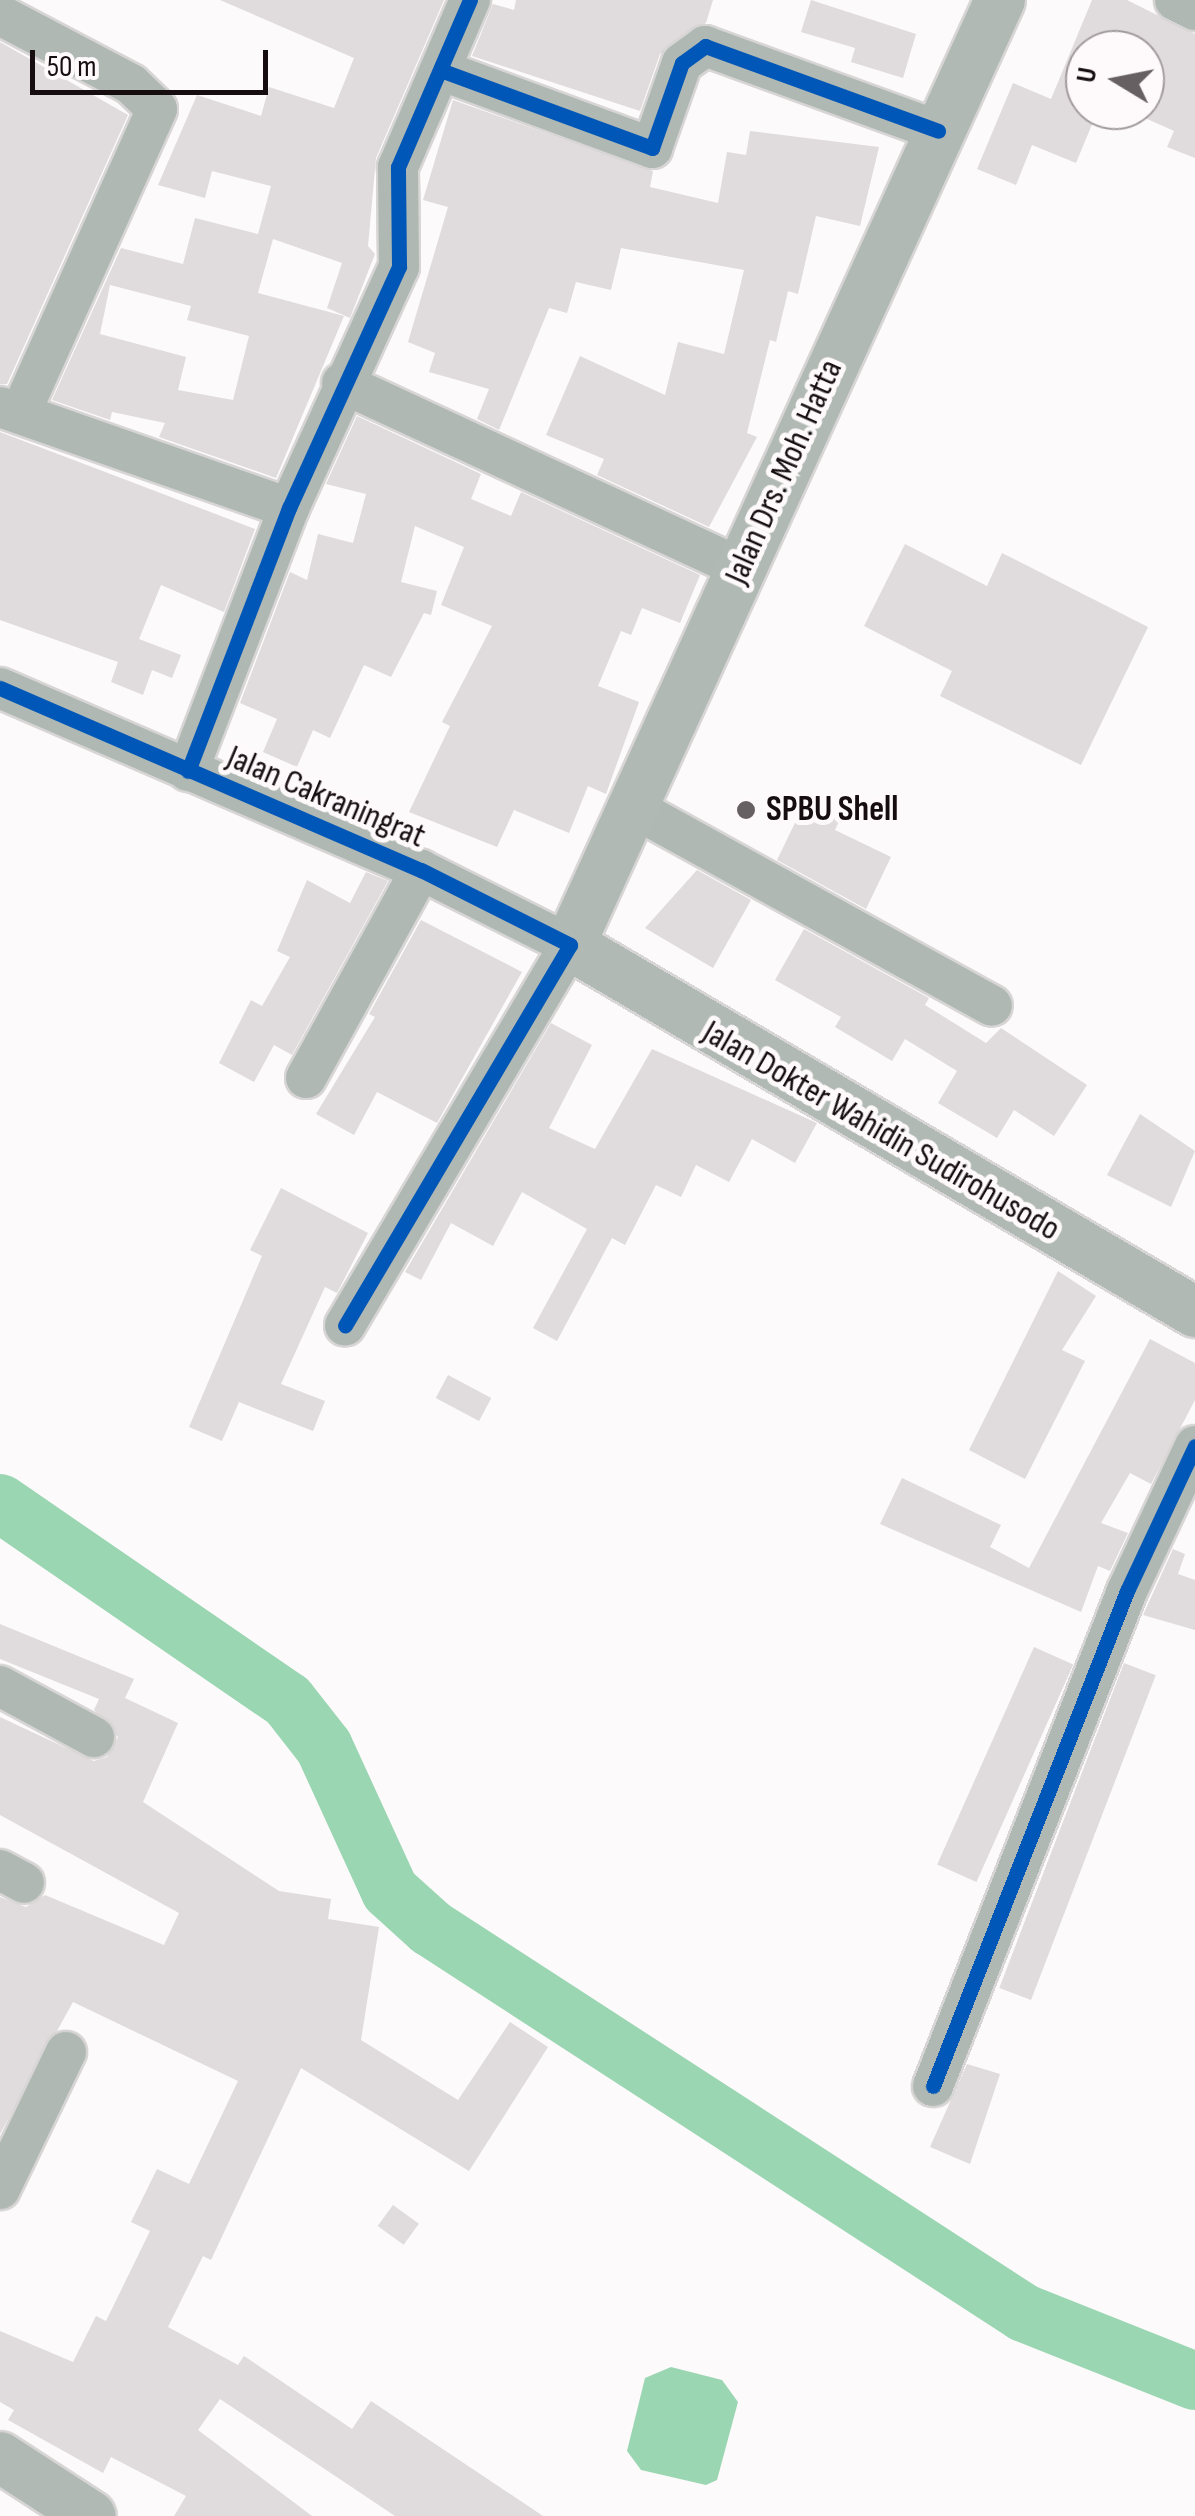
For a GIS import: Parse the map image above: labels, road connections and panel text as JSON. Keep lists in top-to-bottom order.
{
  "streets": {
    "main road": ["Jalan Drs. Moh. Hatta", "Jalan Dokter Wahidin Sudirohusodo"],
    "street": ["Jalan Cakraningrat"]
  },
  "crossings": [
    ["Jalan Drs. Moh. Hatta", "Jalan Cakraningrat"],
    ["Jalan Drs. Moh. Hatta", "Jalan Dokter Wahidin Sudirohusodo"],
    ["Jalan Cakraningrat", "Jalan Dokter Wahidin Sudirohusodo"]
  ],
  "places": ["SPBU Shell"],
  "scale_bar": "50 m",
  "north": "left"
}
